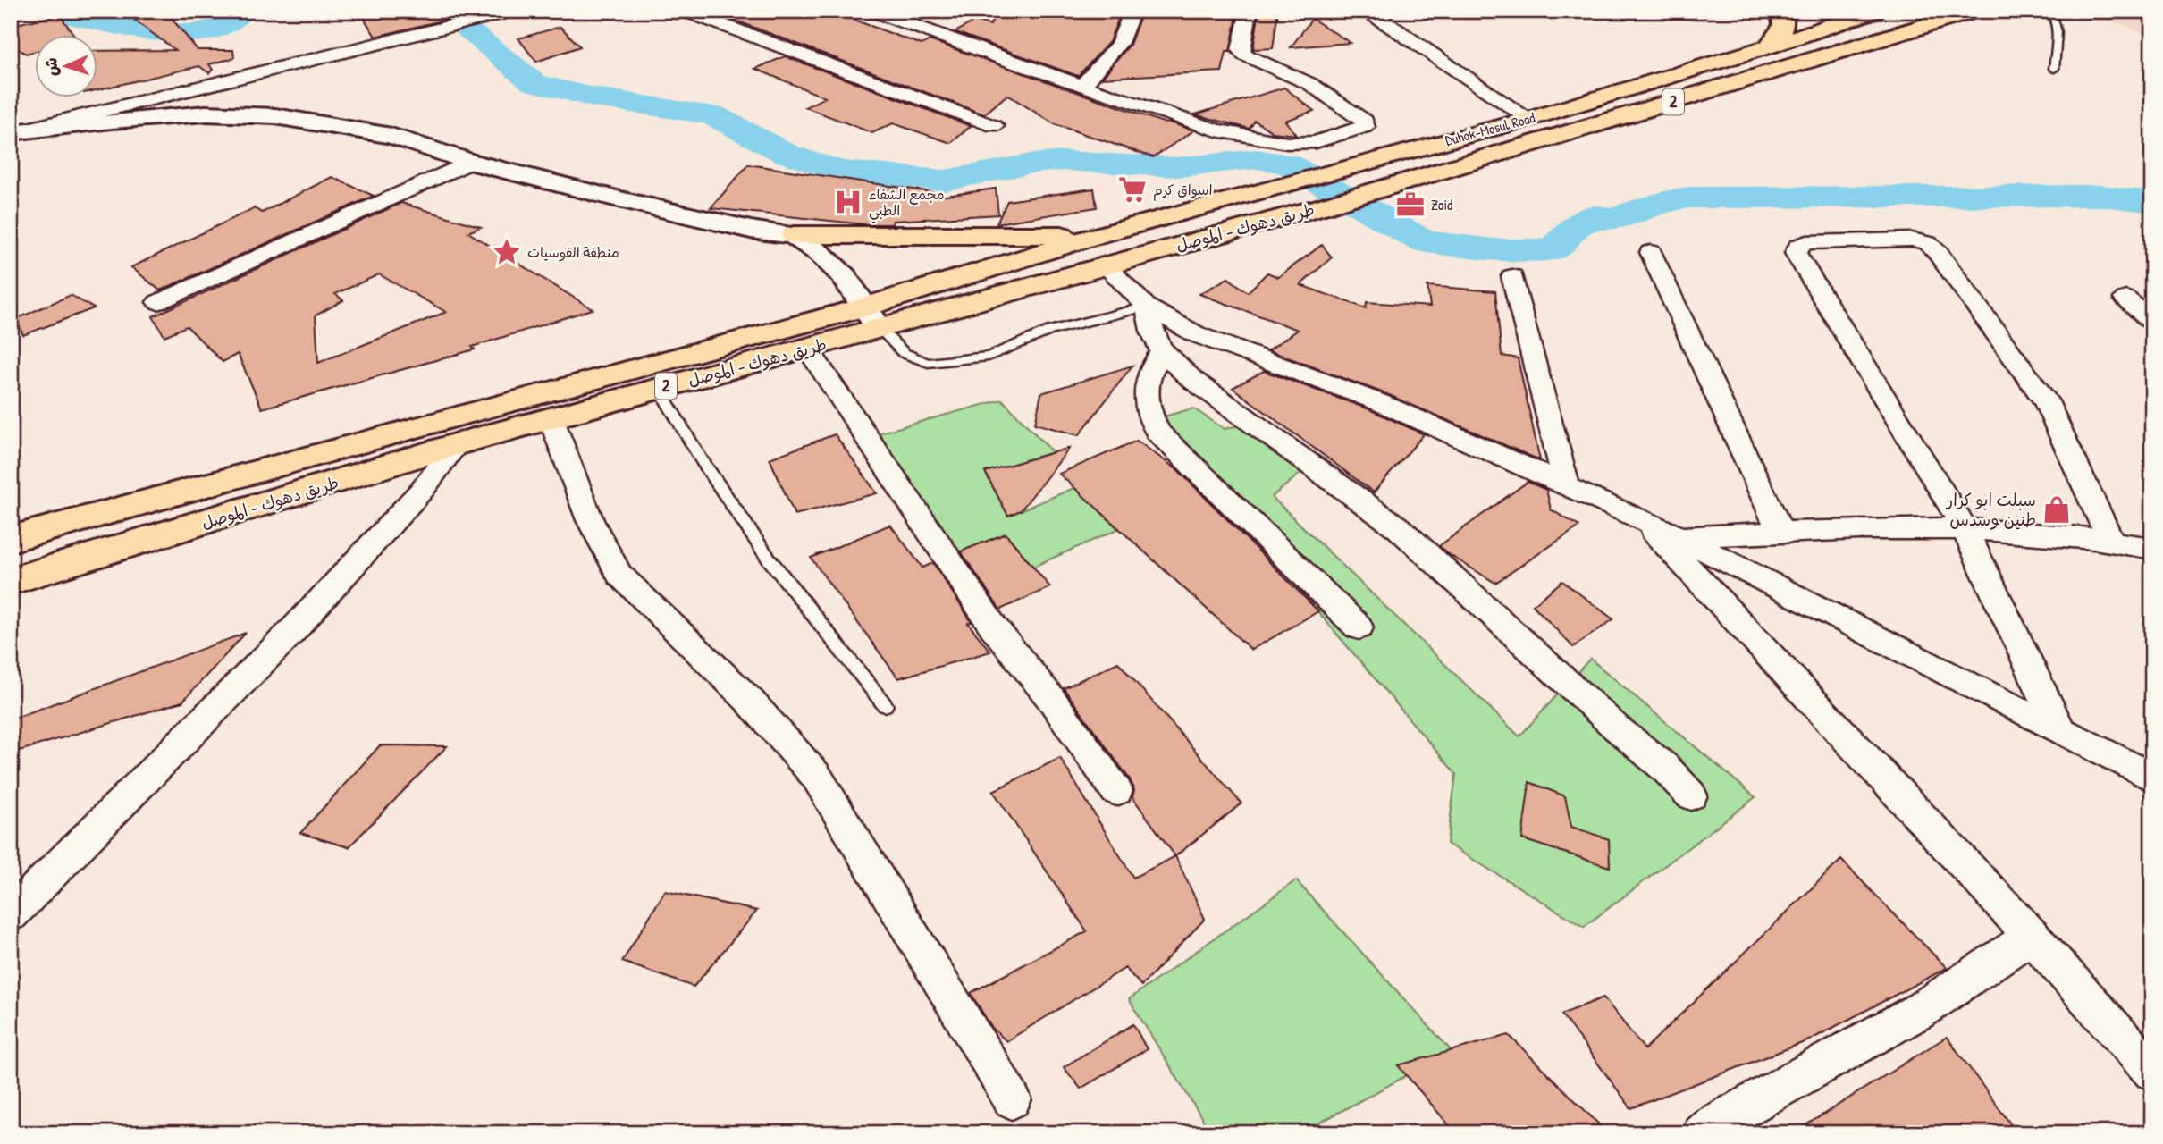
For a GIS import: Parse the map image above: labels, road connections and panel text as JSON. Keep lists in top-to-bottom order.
{
  "streets": {
    "main road": ["2", "Duhok-Mosul Road", "طريق دهوك - الموصل"]
  },
  "crossings": [
    ["2", "Duhok-Mosul Road"],
    ["2", "طريق دهوك - الموصل"],
    ["Duhok-Mosul Road", "طريق دهوك - الموصل"]
  ],
  "places": {
    "supermarket": ["اسواق كرم"],
    "hospital": ["مجمع الشفاء الطبي"],
    "office": ["Zaid"],
    "place": ["منطقة القوسيات"],
    "shop": ["سبلت ابو كرار طنين وسدس"]
  },
  "north": "left"
}
